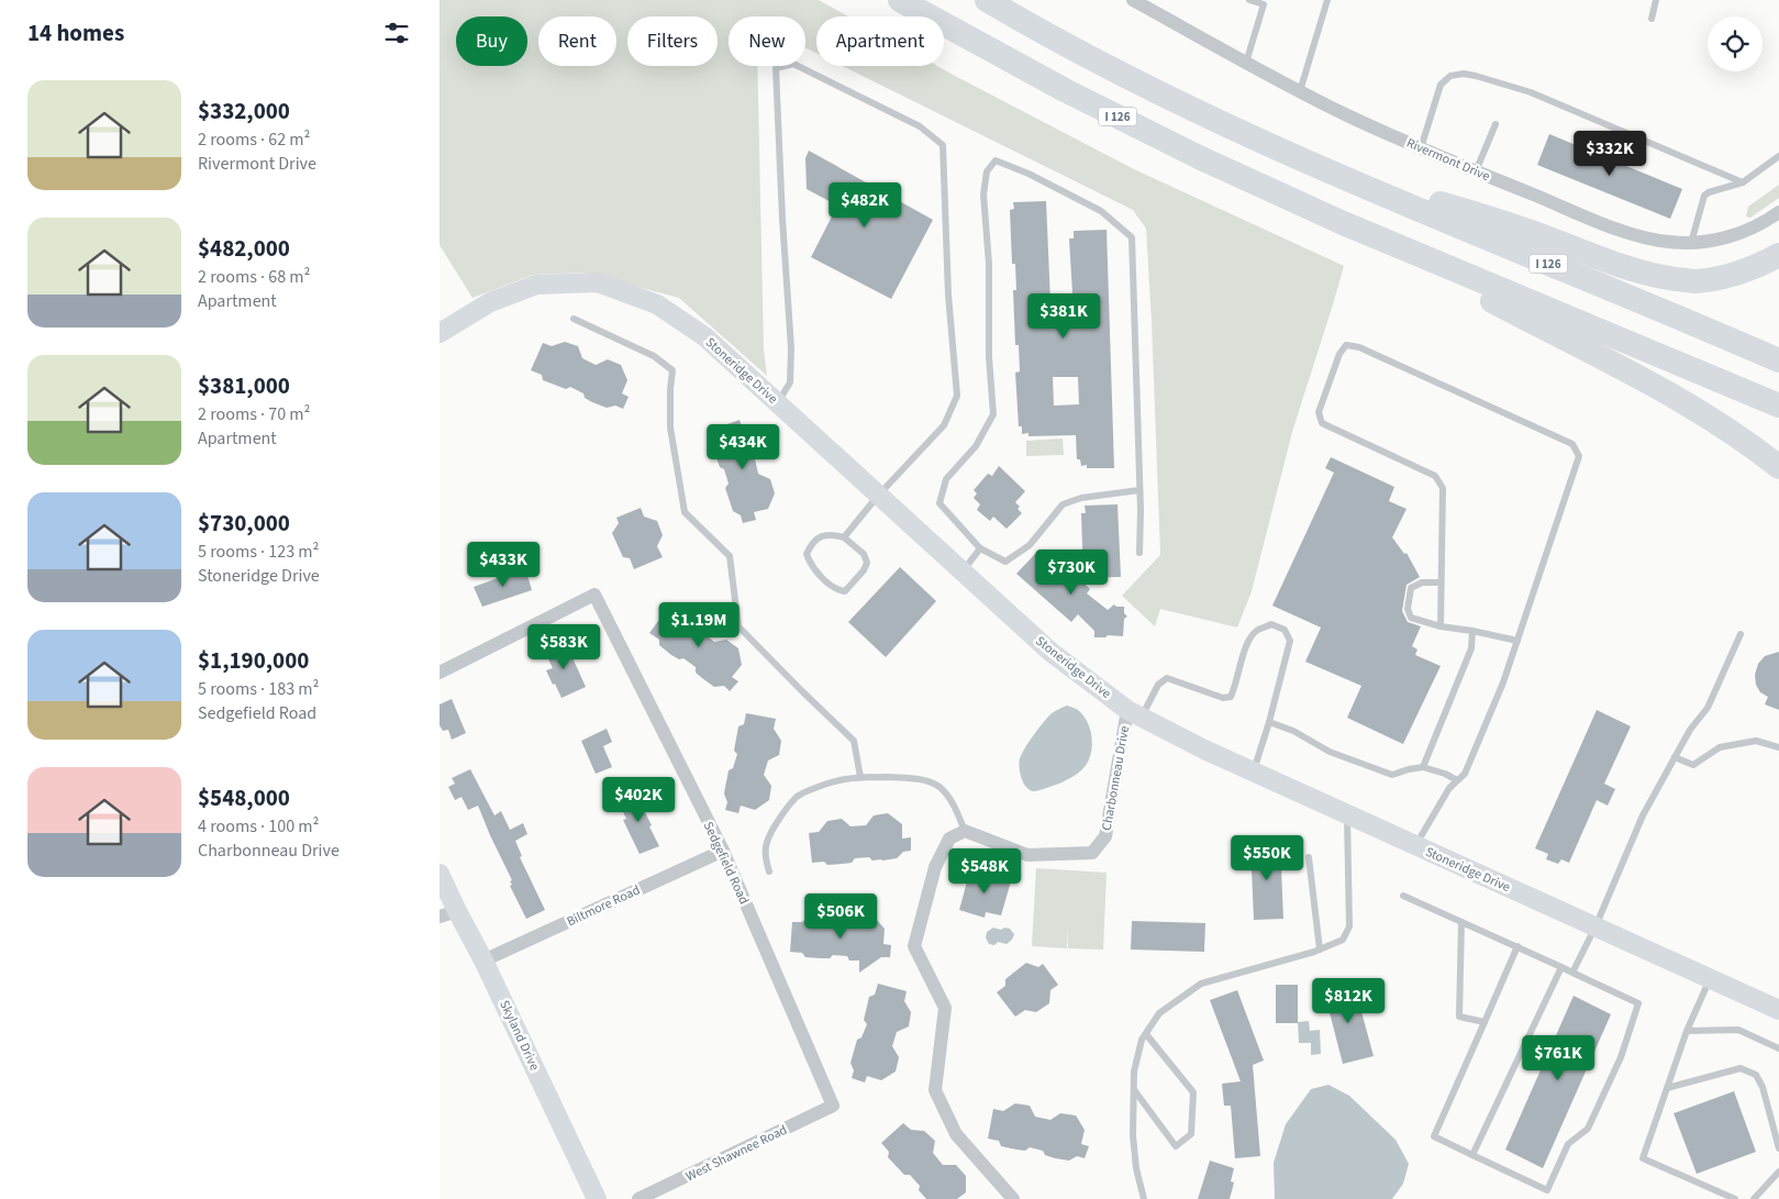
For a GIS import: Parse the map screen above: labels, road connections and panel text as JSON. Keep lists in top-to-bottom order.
{
  "streets": {
    "highway": ["I 126"],
    "street": [
      "Rivermont Drive",
      "Stoneridge Drive",
      "Charbonneau Drive",
      "Sedgefield Road",
      "Biltmore Road",
      "Skyland Drive",
      "West Shawnee Road"
    ]
  },
  "crossings": [
    ["Stoneridge Drive", "Charbonneau Drive"],
    ["Sedgefield Road", "Biltmore Road"],
    ["Sedgefield Road", "West Shawnee Road"],
    ["Biltmore Road", "Skyland Drive"]
  ],
  "page": {
    "heading": "14 homes",
    "chip": [
      "Buy",
      "Rent",
      "Filters",
      "New",
      "Apartment"
    ],
    "list": [
      {
        "name": "$332,000",
        "note": "2 rooms · 62 m² · Rivermont Drive"
      },
      {
        "name": "$482,000",
        "note": "2 rooms · 68 m² · Apartment"
      },
      {
        "name": "$381,000",
        "note": "2 rooms · 70 m² · Apartment"
      },
      {
        "name": "$730,000",
        "note": "5 rooms · 123 m² · Stoneridge Drive"
      },
      {
        "name": "$1,190,000",
        "note": "5 rooms · 183 m² · Sedgefield Road"
      },
      {
        "name": "$548,000",
        "note": "4 rooms · 100 m² · Charbonneau Drive"
      }
    ],
    "price": [
      "$332K",
      "$482K",
      "$381K",
      "$434K",
      "$433K",
      "$730K",
      "$1.19M",
      "$583K",
      "$402K",
      "$550K",
      "$548K",
      "$506K",
      "$812K",
      "$761K"
    ]
  }
}
